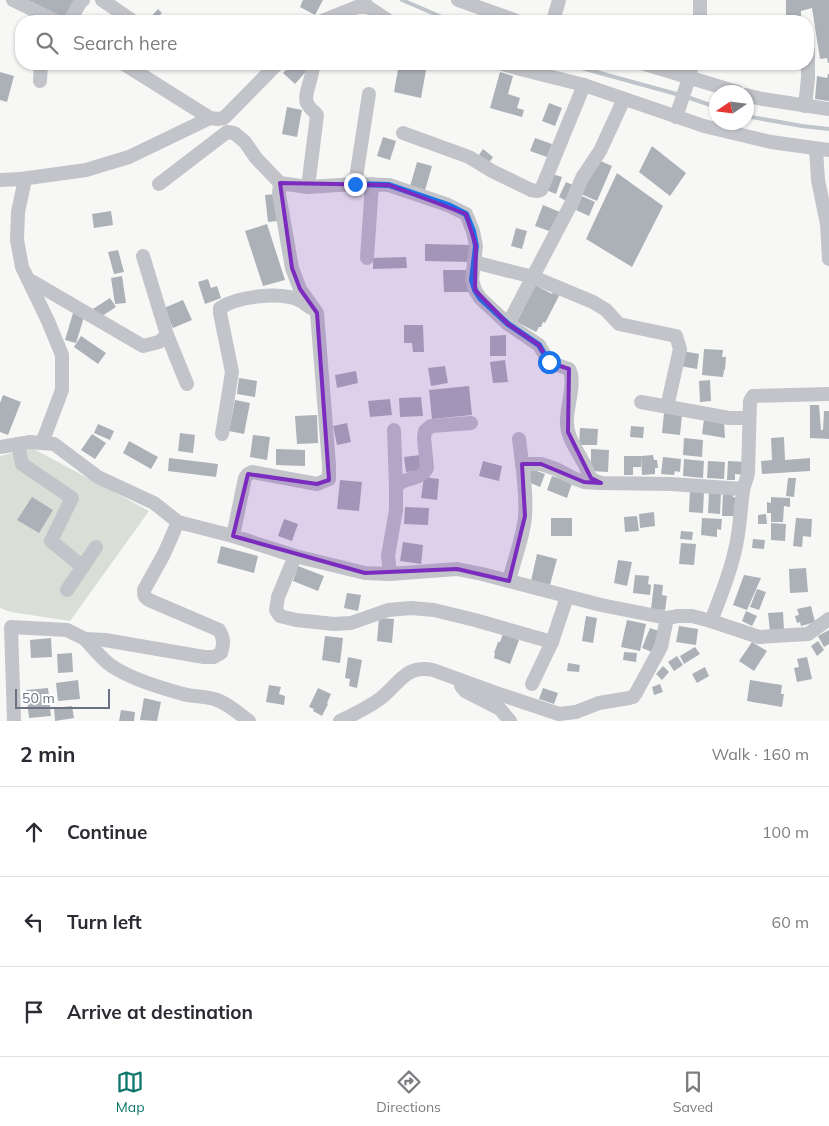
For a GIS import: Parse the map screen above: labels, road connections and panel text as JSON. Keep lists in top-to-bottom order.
{
  "scale_bar": "50 m",
  "north": "left",
  "page": {
    "search": "Search here",
    "scale": "50 m",
    "heading": ["2 min", "Walk · 160 m"],
    "list": [
      ["Continue", "100 m"],
      ["Turn left", "60 m"],
      "Arrive at destination"
    ],
    "nav": ["Map", "Directions", "Saved"]
  }
}
